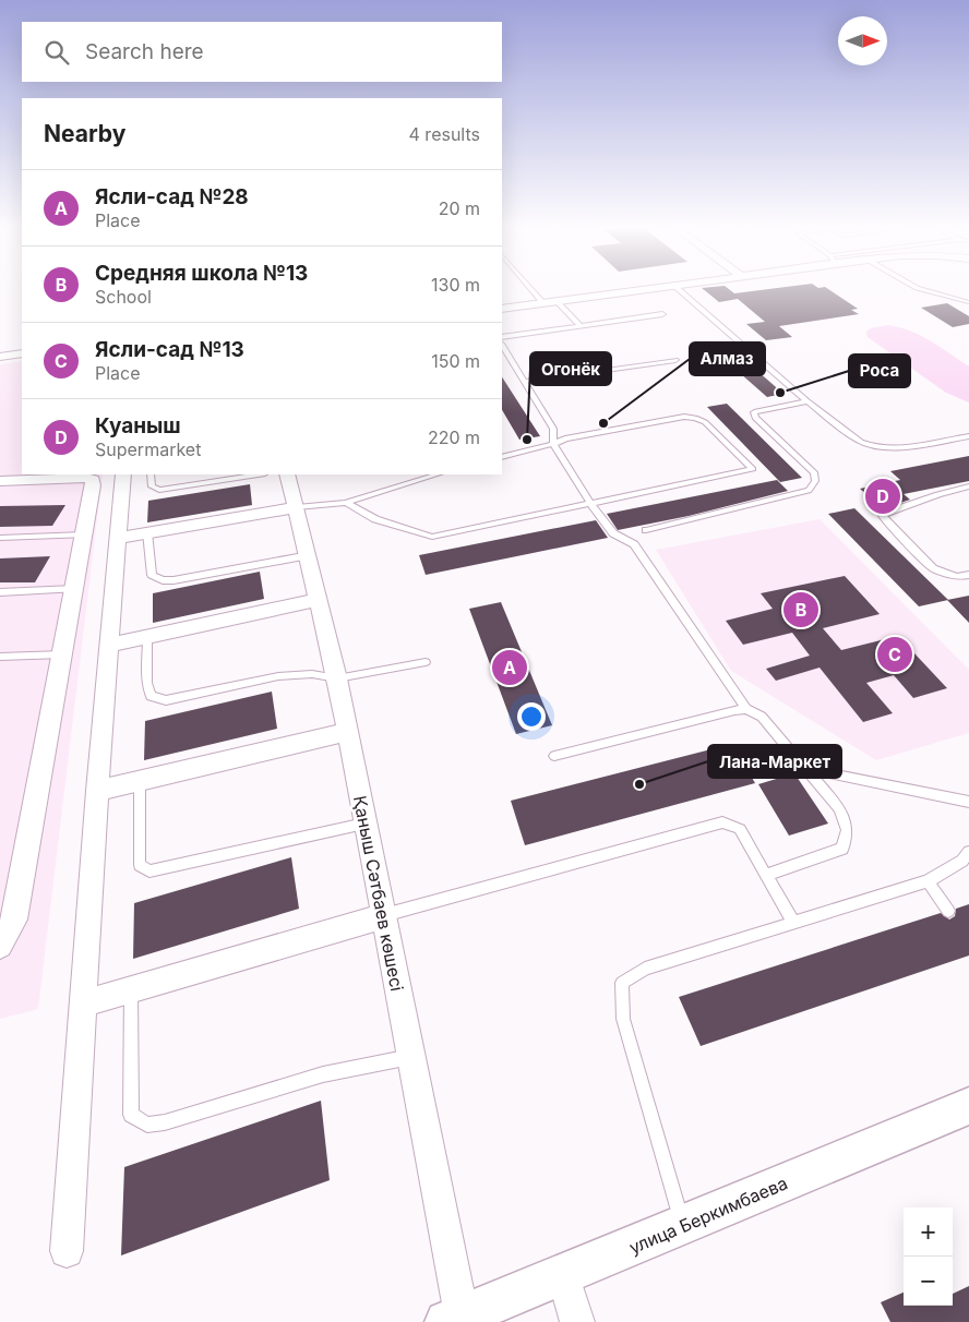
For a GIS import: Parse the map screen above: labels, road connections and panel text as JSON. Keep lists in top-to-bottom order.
{
  "streets": {
    "street": ["Қаныш Сәтбаев көшесі", "улица Беркимбаева"]
  },
  "crossings": [
    ["Қаныш Сәтбаев көшесі", "улица Беркимбаева"]
  ],
  "places": [
    "Роса",
    "Алмаз",
    "Огонёк",
    "Лана-Маркет"
  ],
  "north": "right",
  "page": {
    "search": "Search here",
    "heading": ["Nearby", "4 results"],
    "list": [
      {
        "mark": "A",
        "name": "Ясли-сад №28",
        "note": "Place",
        "value": "20 m"
      },
      {
        "mark": "B",
        "name": "Средняя школа №13",
        "note": "School",
        "value": "130 m"
      },
      {
        "mark": "C",
        "name": "Ясли-сад №13",
        "note": "Place",
        "value": "150 m"
      },
      {
        "mark": "D",
        "name": "Куаныш",
        "note": "Supermarket",
        "value": "220 m"
      }
    ],
    "pins": [
      "D",
      "B",
      "C",
      "A"
    ],
    "map_buttons": ["+", "−"]
  }
}
